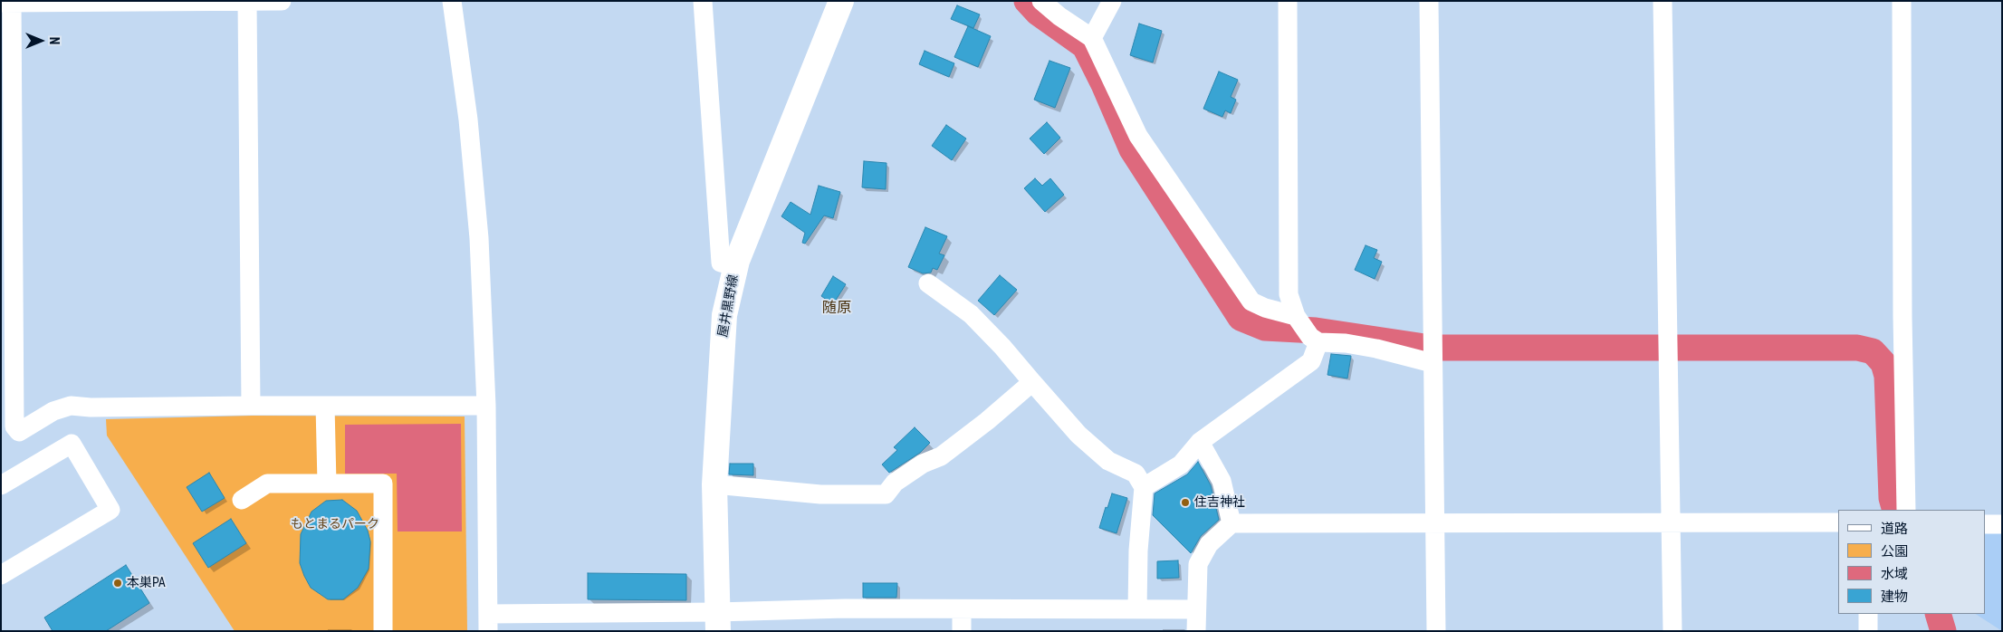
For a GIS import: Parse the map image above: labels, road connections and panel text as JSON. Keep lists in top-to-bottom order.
{
  "streets": {
    "main road": ["屋井黒野線"]
  },
  "districts": ["随原"],
  "parks": ["もとまるパーク"],
  "places": ["住吉神社", "本巣PA"],
  "legend": [
    "道路",
    "公園",
    "水域",
    "建物"
  ],
  "north": "right"
}
